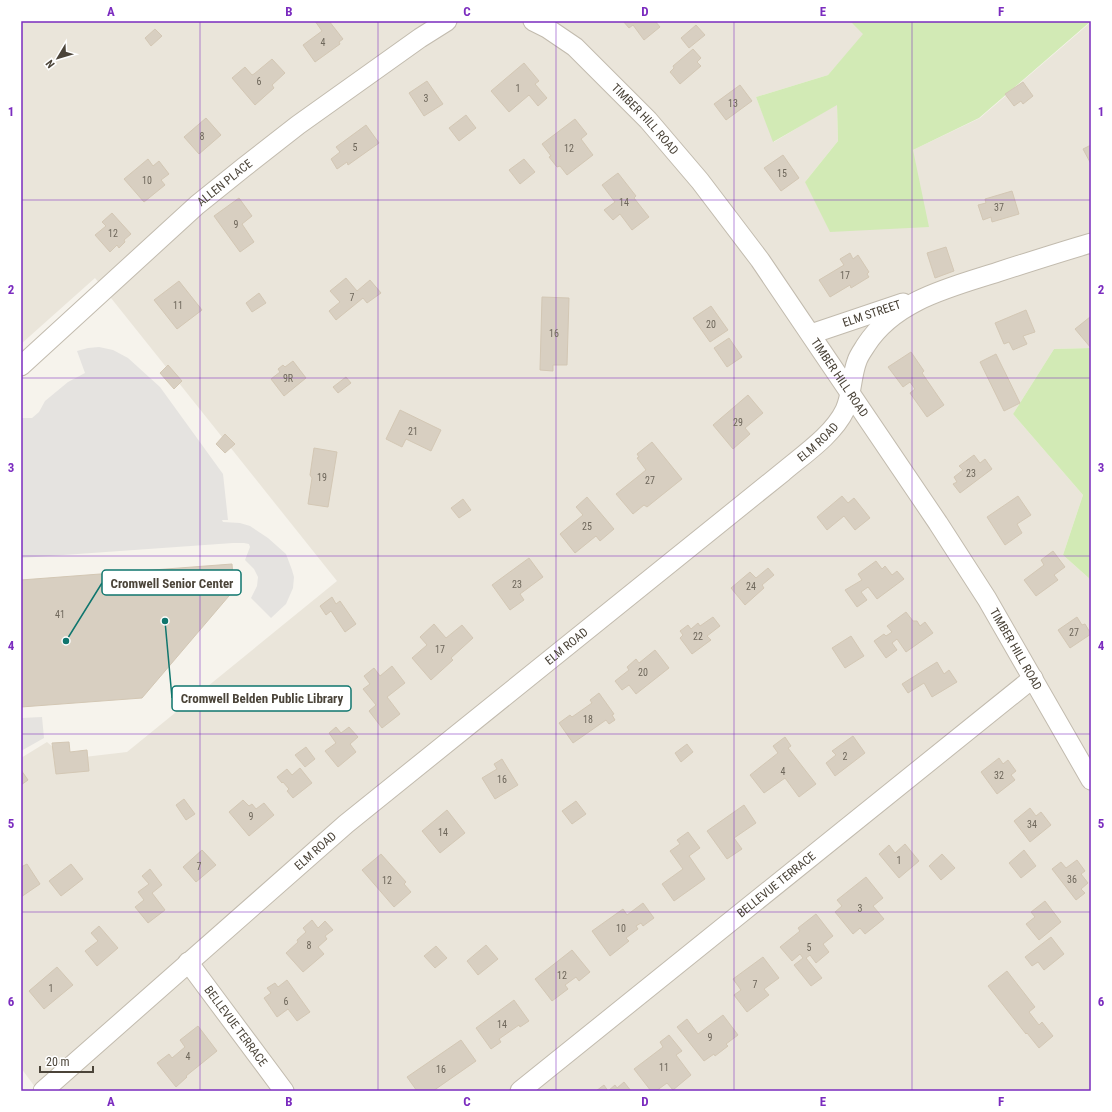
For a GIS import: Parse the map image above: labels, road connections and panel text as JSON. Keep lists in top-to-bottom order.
{
  "streets": {
    "street": [
      "TIMBER HILL ROAD",
      "ALLEN PLACE",
      "ELM STREET",
      "ELM ROAD",
      "BELLEVUE TERRACE"
    ]
  },
  "crossings": [
    ["TIMBER HILL ROAD", "ELM STREET"],
    ["TIMBER HILL ROAD", "ELM ROAD"],
    ["TIMBER HILL ROAD", "BELLEVUE TERRACE"],
    ["ELM STREET", "ELM ROAD"],
    ["ELM ROAD", "BELLEVUE TERRACE"]
  ],
  "places": ["Cromwell Belden Public Library", "Cromwell Senior Center"],
  "house_numbers": [
    "4",
    "6",
    "1",
    "3",
    "13",
    "8",
    "5",
    "12",
    "15",
    "10",
    "14",
    "37",
    "9",
    "12",
    "17",
    "7",
    "11",
    "20",
    "16",
    "9R",
    "29",
    "21",
    "23",
    "19",
    "27",
    "25",
    "23",
    "24",
    "41",
    "27",
    "22",
    "17",
    "20",
    "18",
    "2",
    "4",
    "32",
    "16",
    "9",
    "34",
    "14",
    "1",
    "7",
    "36",
    "12",
    "3",
    "10",
    "8",
    "5",
    "12",
    "7",
    "1",
    "6",
    "14",
    "9",
    "4",
    "11",
    "16"
  ],
  "scale_bar": "20 m",
  "north": "bottom left",
  "grid": {
    "columns": [
      "A",
      "B",
      "C",
      "D",
      "E",
      "F"
    ],
    "rows": [
      "1",
      "2",
      "3",
      "4",
      "5",
      "6"
    ]
  }
}
